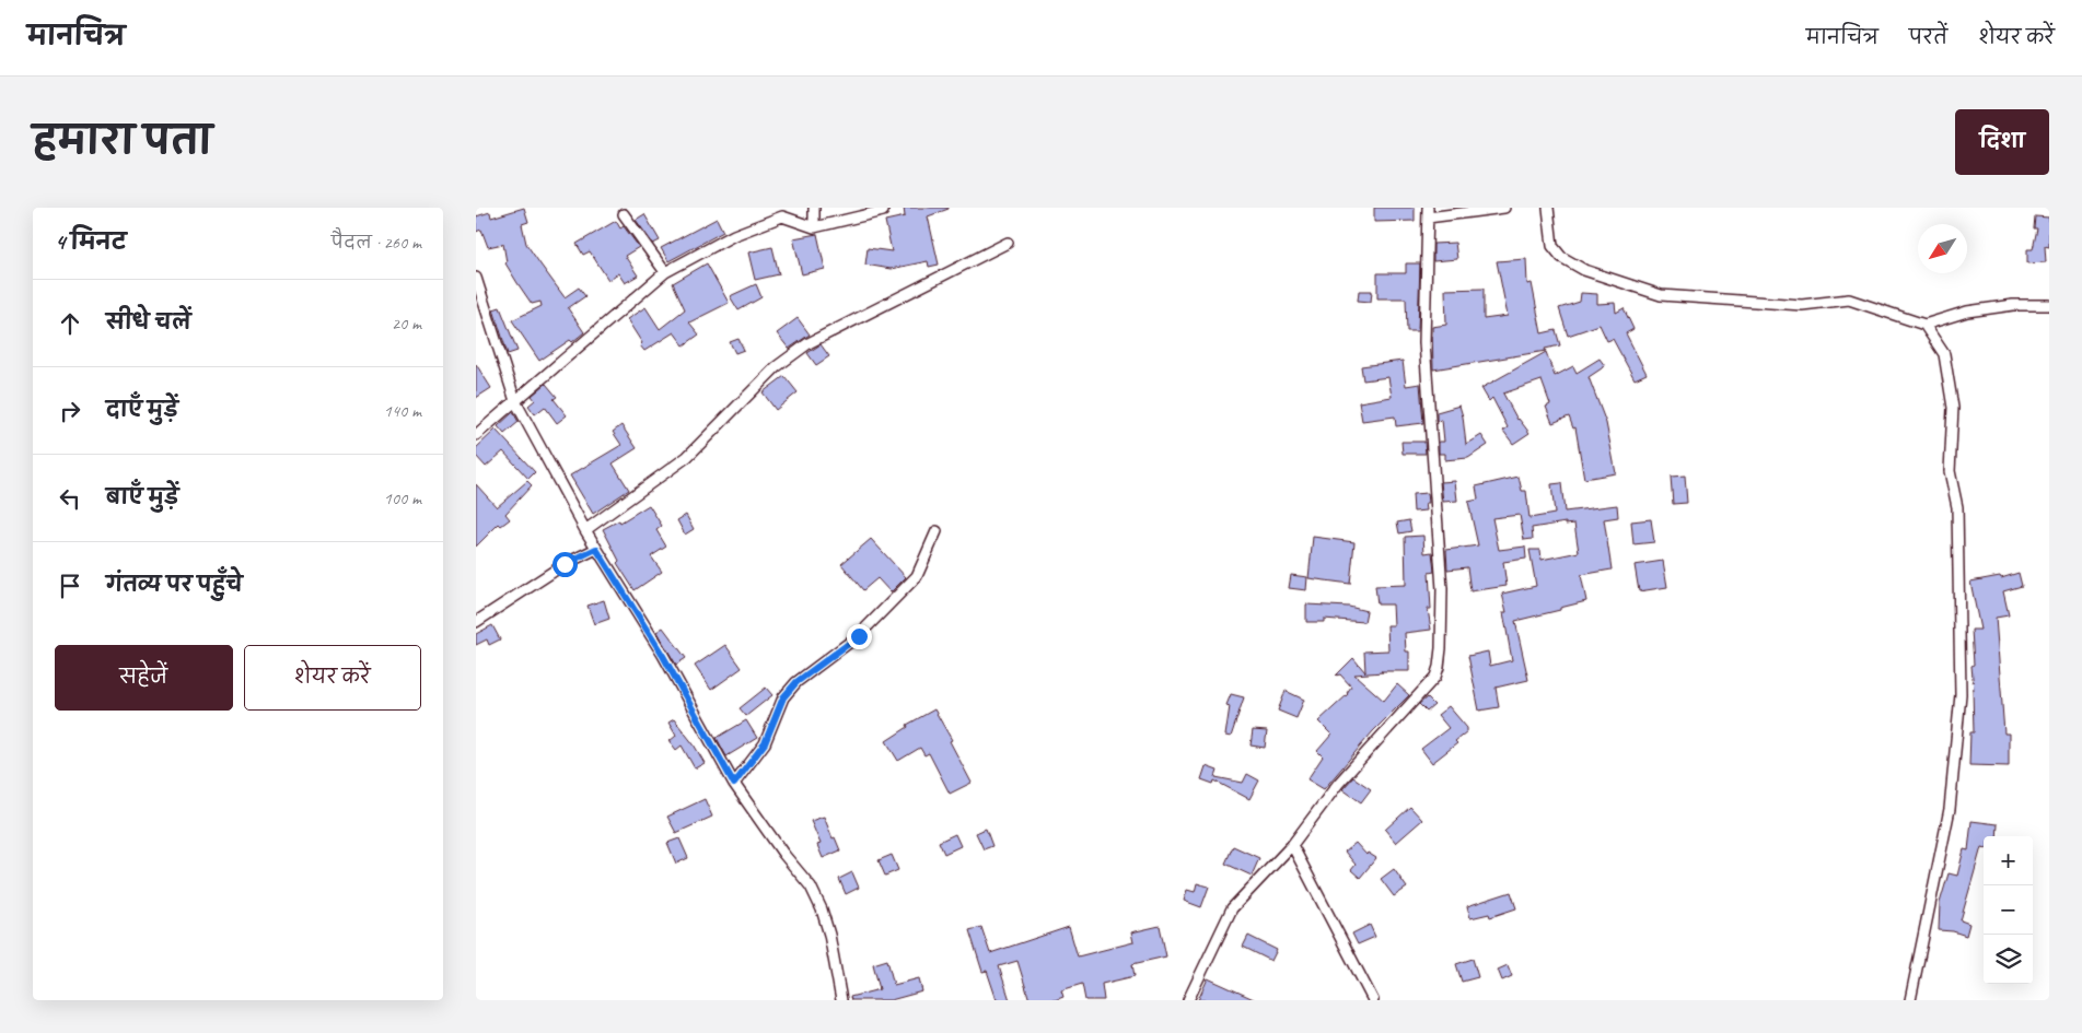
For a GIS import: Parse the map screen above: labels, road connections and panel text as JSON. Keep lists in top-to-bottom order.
{
  "north": "bottom left",
  "page": {
    "header": "मानचित्र",
    "nav": ["मानचित्र", "परतें", "शेयर करें"],
    "title": "हमारा पता",
    "buttons": [
      "दिशा",
      ["सहेजें", "शेयर करें"]
    ],
    "heading": ["4 मिनट", "पैदल · 260 m"],
    "list": [
      ["सीधे चलें", "20 m"],
      ["दाएँ मुड़ें", "140 m"],
      ["बाएँ मुड़ें", "100 m"],
      "गंतव्य पर पहुँचे"
    ],
    "map_buttons": ["+", "−"]
  }
}
